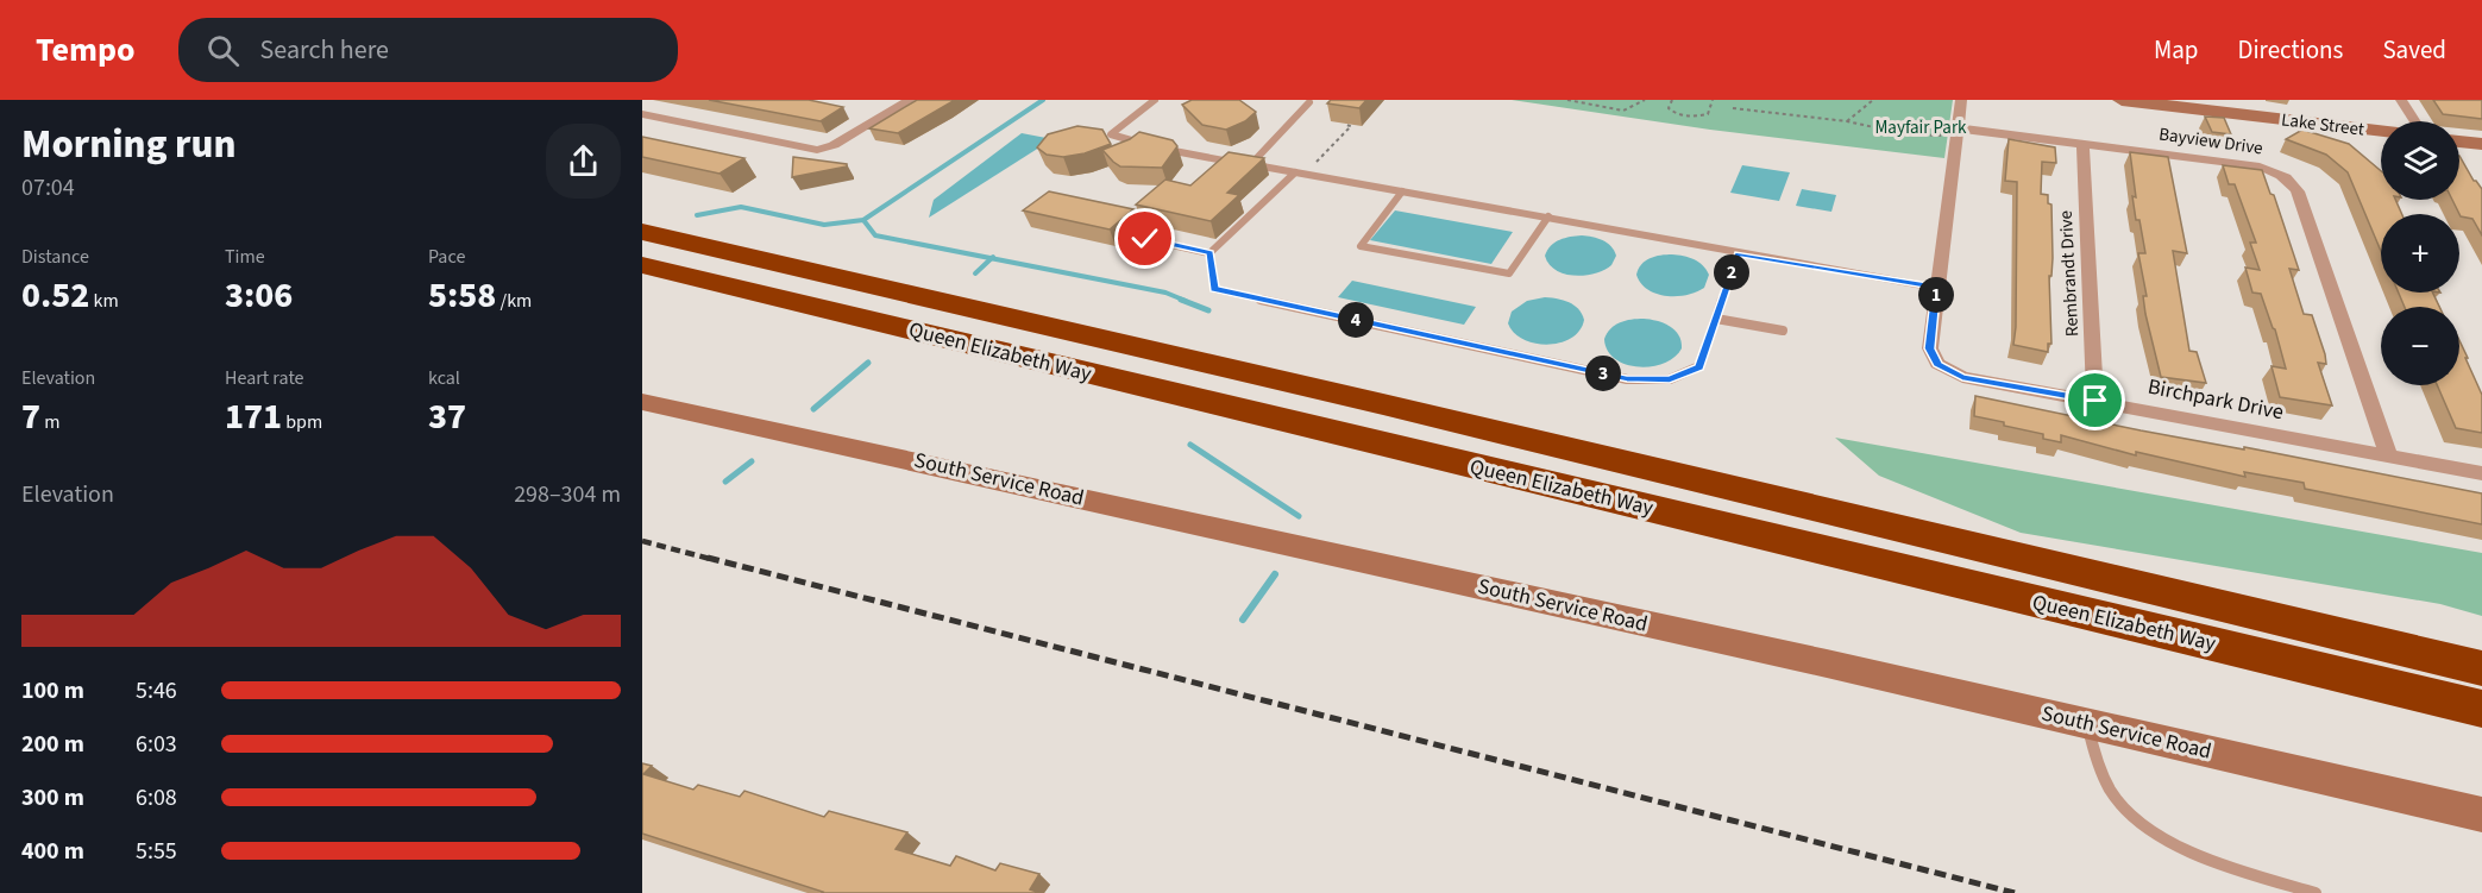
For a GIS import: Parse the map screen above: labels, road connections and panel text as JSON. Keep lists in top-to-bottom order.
{
  "streets": {
    "highway": ["Queen Elizabeth Way"],
    "street": [
      "Lake Street",
      "Bayview Drive",
      "Rembrandt Drive",
      "Birchpark Drive",
      "South Service Road"
    ]
  },
  "crossings": [
    ["Bayview Drive", "Rembrandt Drive"],
    ["Bayview Drive", "Birchpark Drive"],
    ["Rembrandt Drive", "Birchpark Drive"]
  ],
  "parks": ["Mayfair Park"],
  "page": {
    "header": "Tempo",
    "search": "Search here",
    "nav": ["Map", "Directions", "Saved"],
    "heading": ["Morning run", "07:04"],
    "map_buttons": ["+", "−"],
    "stats": [
      ["Distance", "0.52 km"],
      ["Time", "3:06"],
      ["Pace", "5:58 /km"],
      ["Elevation", "7 m"],
      ["Heart rate", "171 bpm"],
      ["kcal", "37"]
    ],
    "pins": [
      "2",
      "1",
      "4",
      "3"
    ],
    "chart": ["Elevation", "298–304 m"],
    "list": [
      {
        "name": "100 m",
        "note": "5:46"
      },
      {
        "name": "200 m",
        "note": "6:03"
      },
      {
        "name": "300 m",
        "note": "6:08"
      },
      {
        "name": "400 m",
        "note": "5:55"
      }
    ]
  }
}
